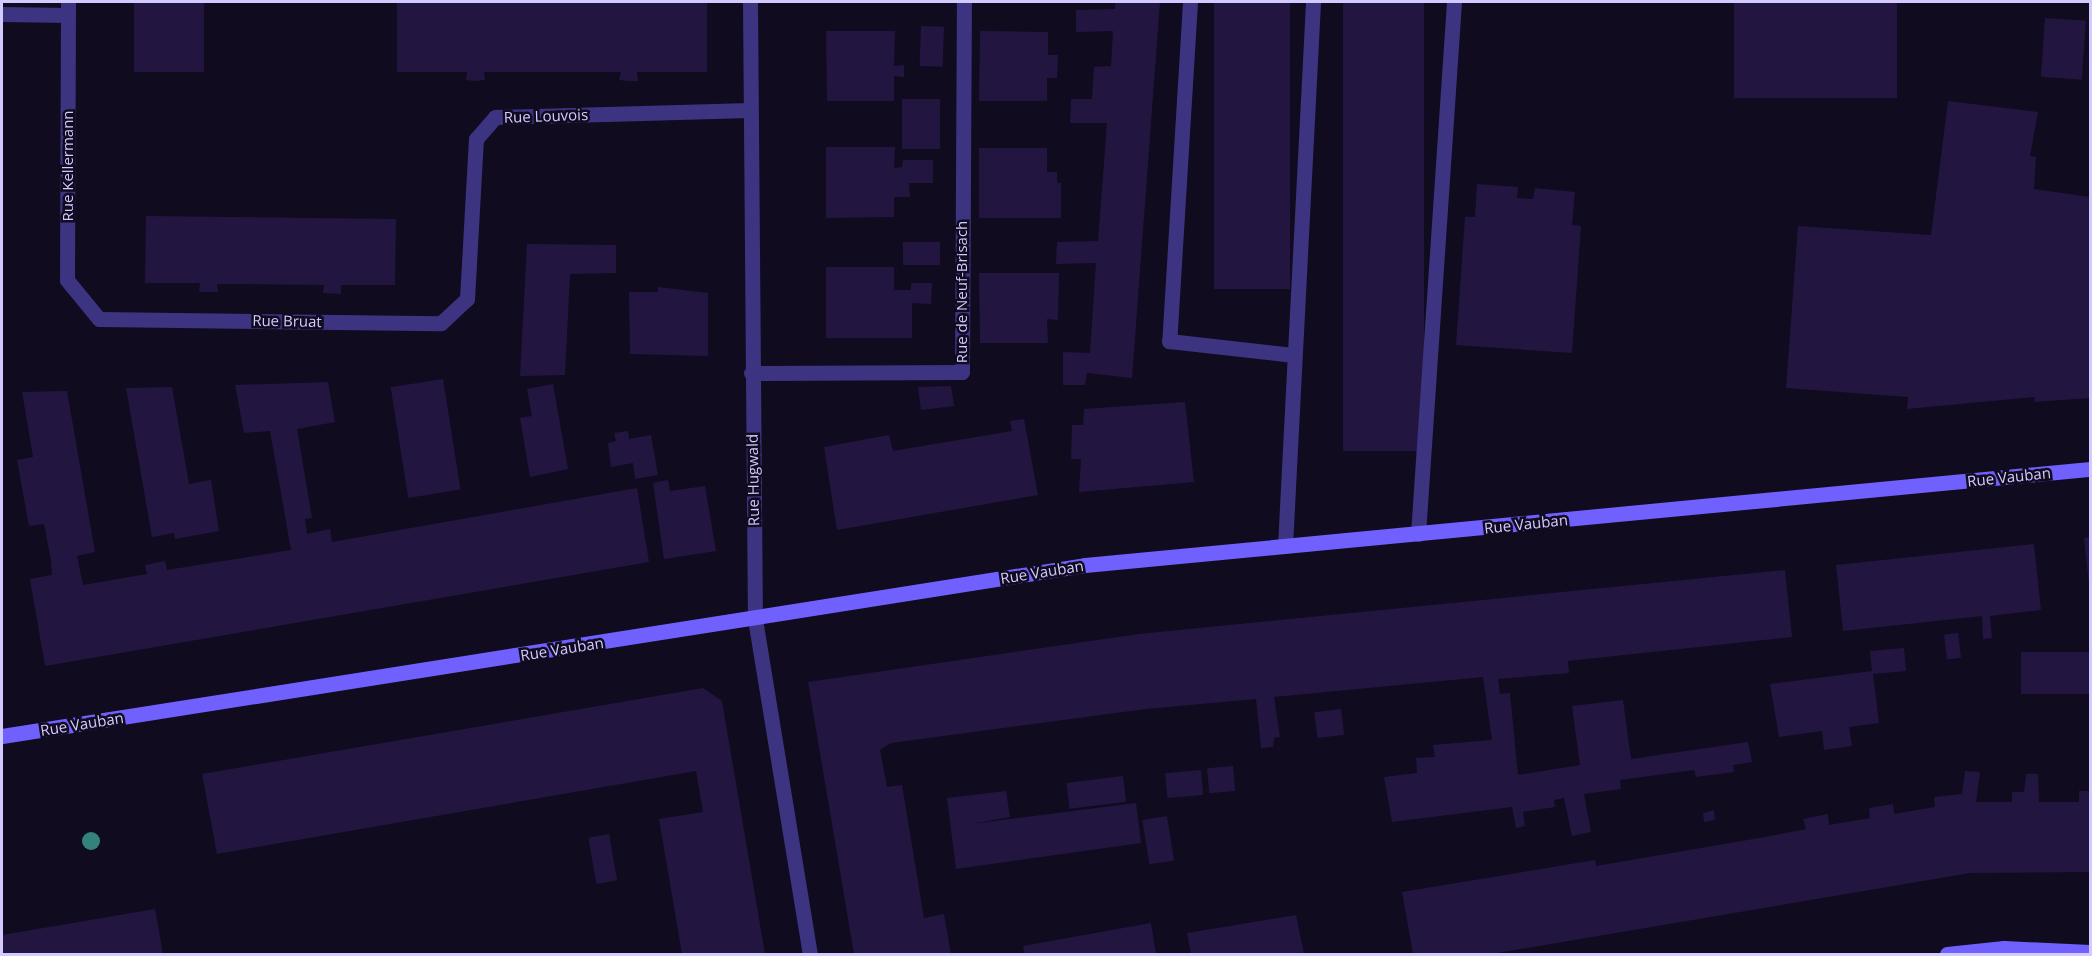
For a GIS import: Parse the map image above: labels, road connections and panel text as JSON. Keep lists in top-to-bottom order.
{
  "streets": {
    "main road": ["Rue Vauban"],
    "street": [
      "Rue Louvois",
      "Rue Kellermann",
      "Rue de Neuf-Brisach",
      "Rue Bruat",
      "Rue Hugwald"
    ]
  },
  "crossings": [
    ["Rue Louvois", "Rue Bruat"],
    ["Rue Louvois", "Rue Hugwald"],
    ["Rue Kellermann", "Rue Bruat"],
    ["Rue de Neuf-Brisach", "Rue Hugwald"],
    ["Rue Vauban", "Rue Hugwald"]
  ]
}
